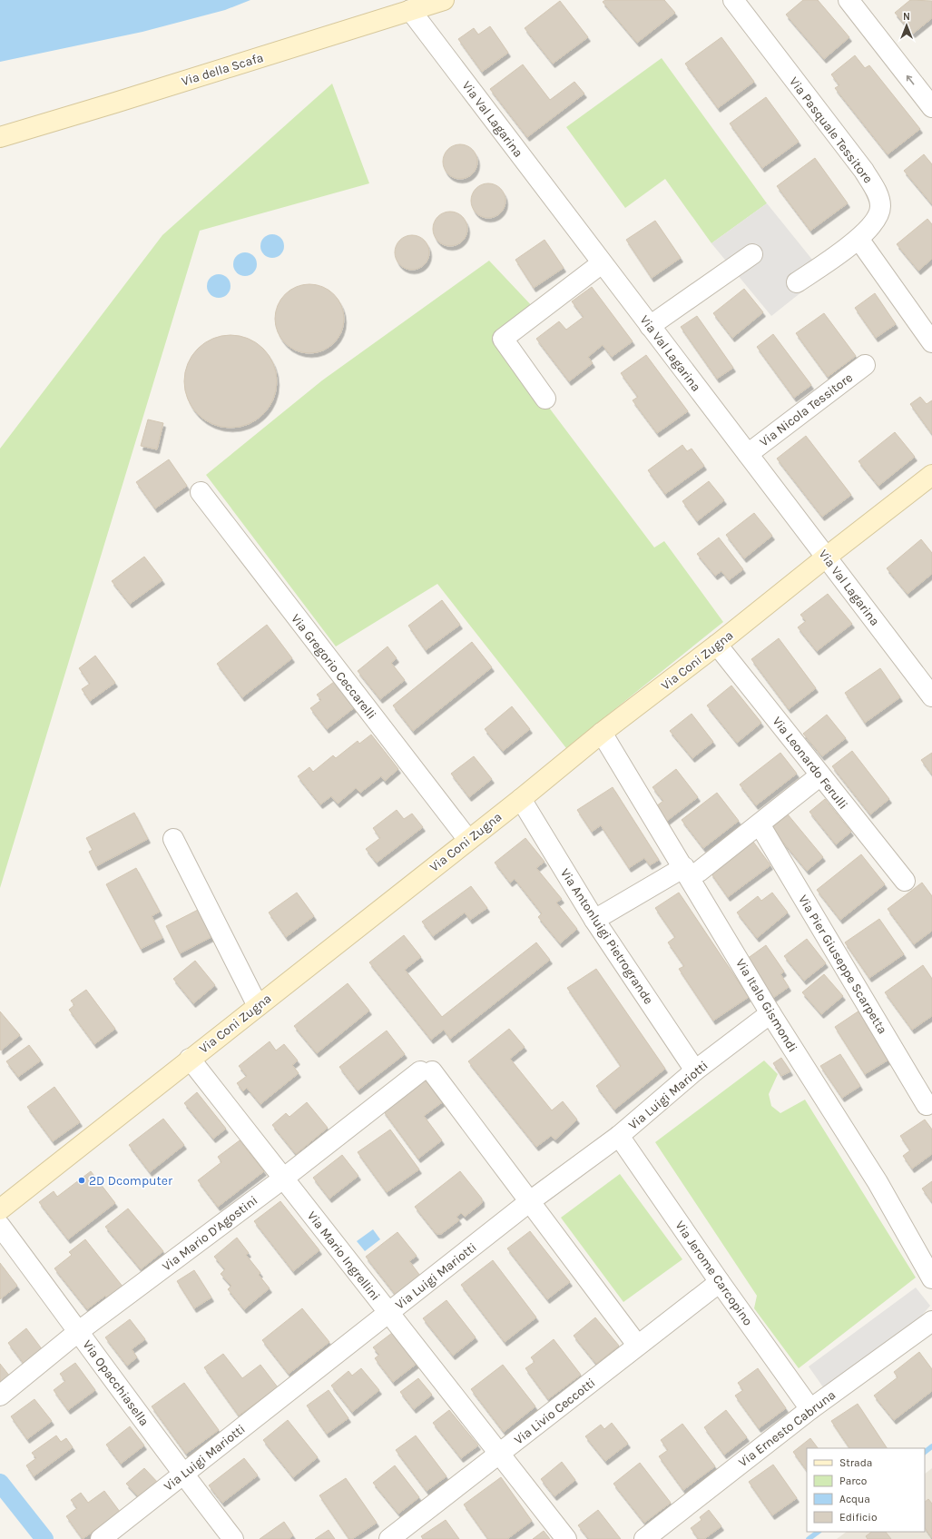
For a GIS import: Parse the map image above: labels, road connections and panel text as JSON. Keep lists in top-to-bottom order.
{
  "streets": {
    "street": [
      "Via della Scafa",
      "Via Val Lagarina",
      "Via Pasquale Tessitore",
      "Via Nicola Tessitore",
      "Via Coni Zugna",
      "Via Gregorio Ceccarelli",
      "Via Leonardo Ferulli",
      "Via Antonluigi Pietrogrande",
      "Via Pier Giuseppe Scarpetta",
      "Via Italo Gismondi",
      "Via Luigi Mariotti",
      "Via Mario D'Agostini",
      "Via Mario Ingrellini",
      "Via Jerome Carcopino",
      "Via Opacchiasella",
      "Via Livio Ceccotti",
      "Via Ernesto Cabruna"
    ]
  },
  "crossings": [
    ["Via della Scafa", "Via Val Lagarina"],
    ["Via Val Lagarina", "Via Nicola Tessitore"],
    ["Via Val Lagarina", "Via Coni Zugna"],
    ["Via Coni Zugna", "Via Gregorio Ceccarelli"],
    ["Via Coni Zugna", "Via Leonardo Ferulli"],
    ["Via Coni Zugna", "Via Antonluigi Pietrogrande"],
    ["Via Coni Zugna", "Via Italo Gismondi"],
    ["Via Coni Zugna", "Via Mario Ingrellini"],
    ["Via Antonluigi Pietrogrande", "Via Luigi Mariotti"],
    ["Via Italo Gismondi", "Via Luigi Mariotti"],
    ["Via Luigi Mariotti", "Via Mario D'Agostini"],
    ["Via Luigi Mariotti", "Via Mario Ingrellini"],
    ["Via Luigi Mariotti", "Via Jerome Carcopino"],
    ["Via Luigi Mariotti", "Via Opacchiasella"],
    ["Via Mario D'Agostini", "Via Mario Ingrellini"],
    ["Via Mario D'Agostini", "Via Opacchiasella"],
    ["Via Mario Ingrellini", "Via Livio Ceccotti"],
    ["Via Jerome Carcopino", "Via Livio Ceccotti"],
    ["Via Jerome Carcopino", "Via Ernesto Cabruna"]
  ],
  "places": ["2D Dcomputer"],
  "legend": [
    "Strada",
    "Parco",
    "Acqua",
    "Edificio"
  ],
  "north": "top"
}
